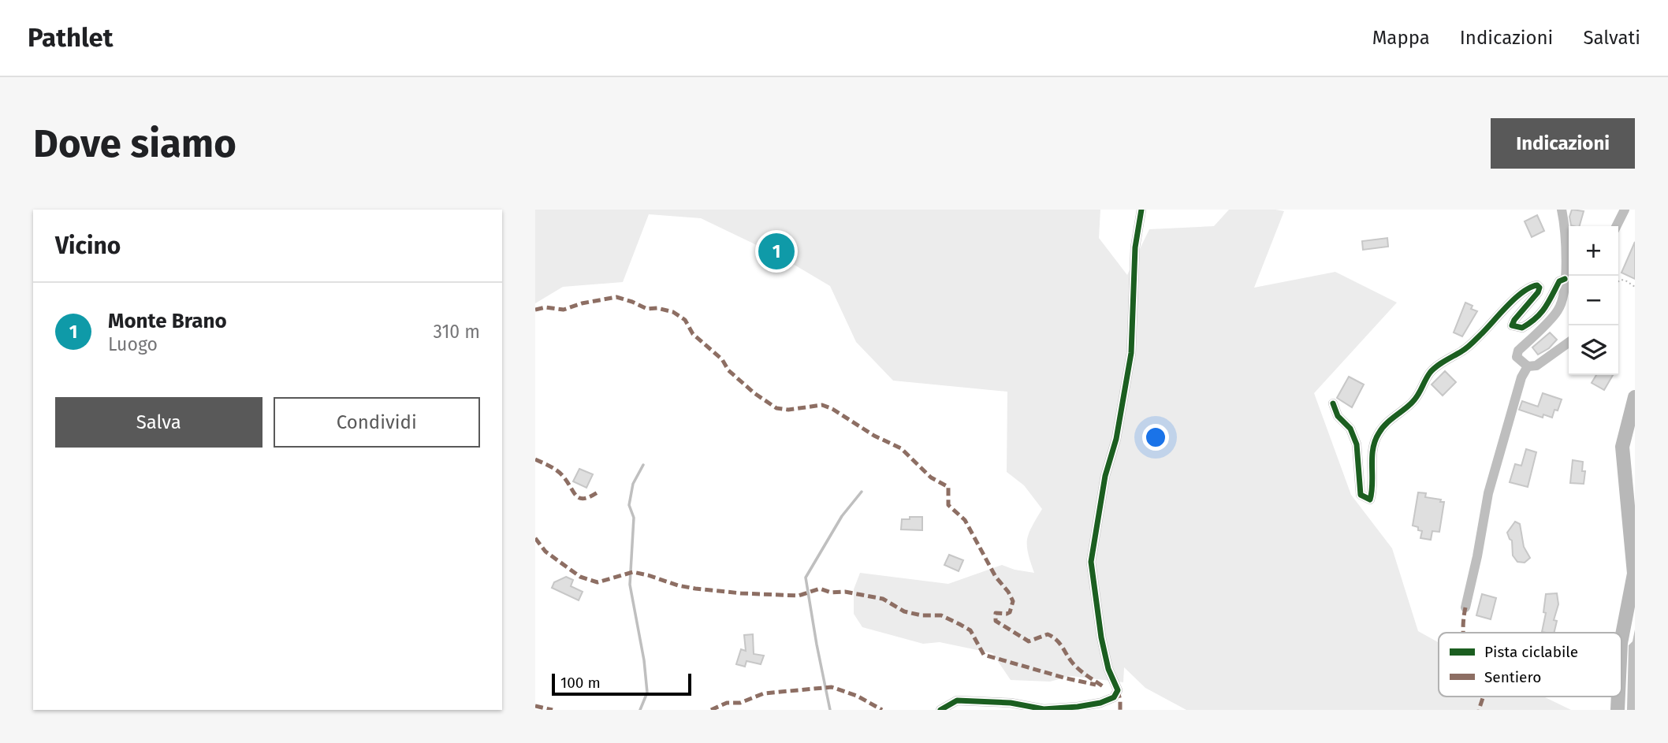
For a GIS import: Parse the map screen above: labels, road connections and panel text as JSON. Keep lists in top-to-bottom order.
{
  "legend": ["Pista ciclabile", "Sentiero"],
  "scale_bar": "100 m",
  "page": {
    "header": "Pathlet",
    "nav": ["Mappa", "Indicazioni", "Salvati"],
    "buttons": [
      "Indicazioni",
      ["Salva", "Condividi"]
    ],
    "title": "Dove siamo",
    "heading": "Vicino",
    "map_buttons": ["+", "−"],
    "pins": "1",
    "list": [
      {
        "mark": "1",
        "name": "Monte Brano",
        "note": "Luogo",
        "value": "310 m"
      }
    ],
    "scale": "100 m"
  }
}
